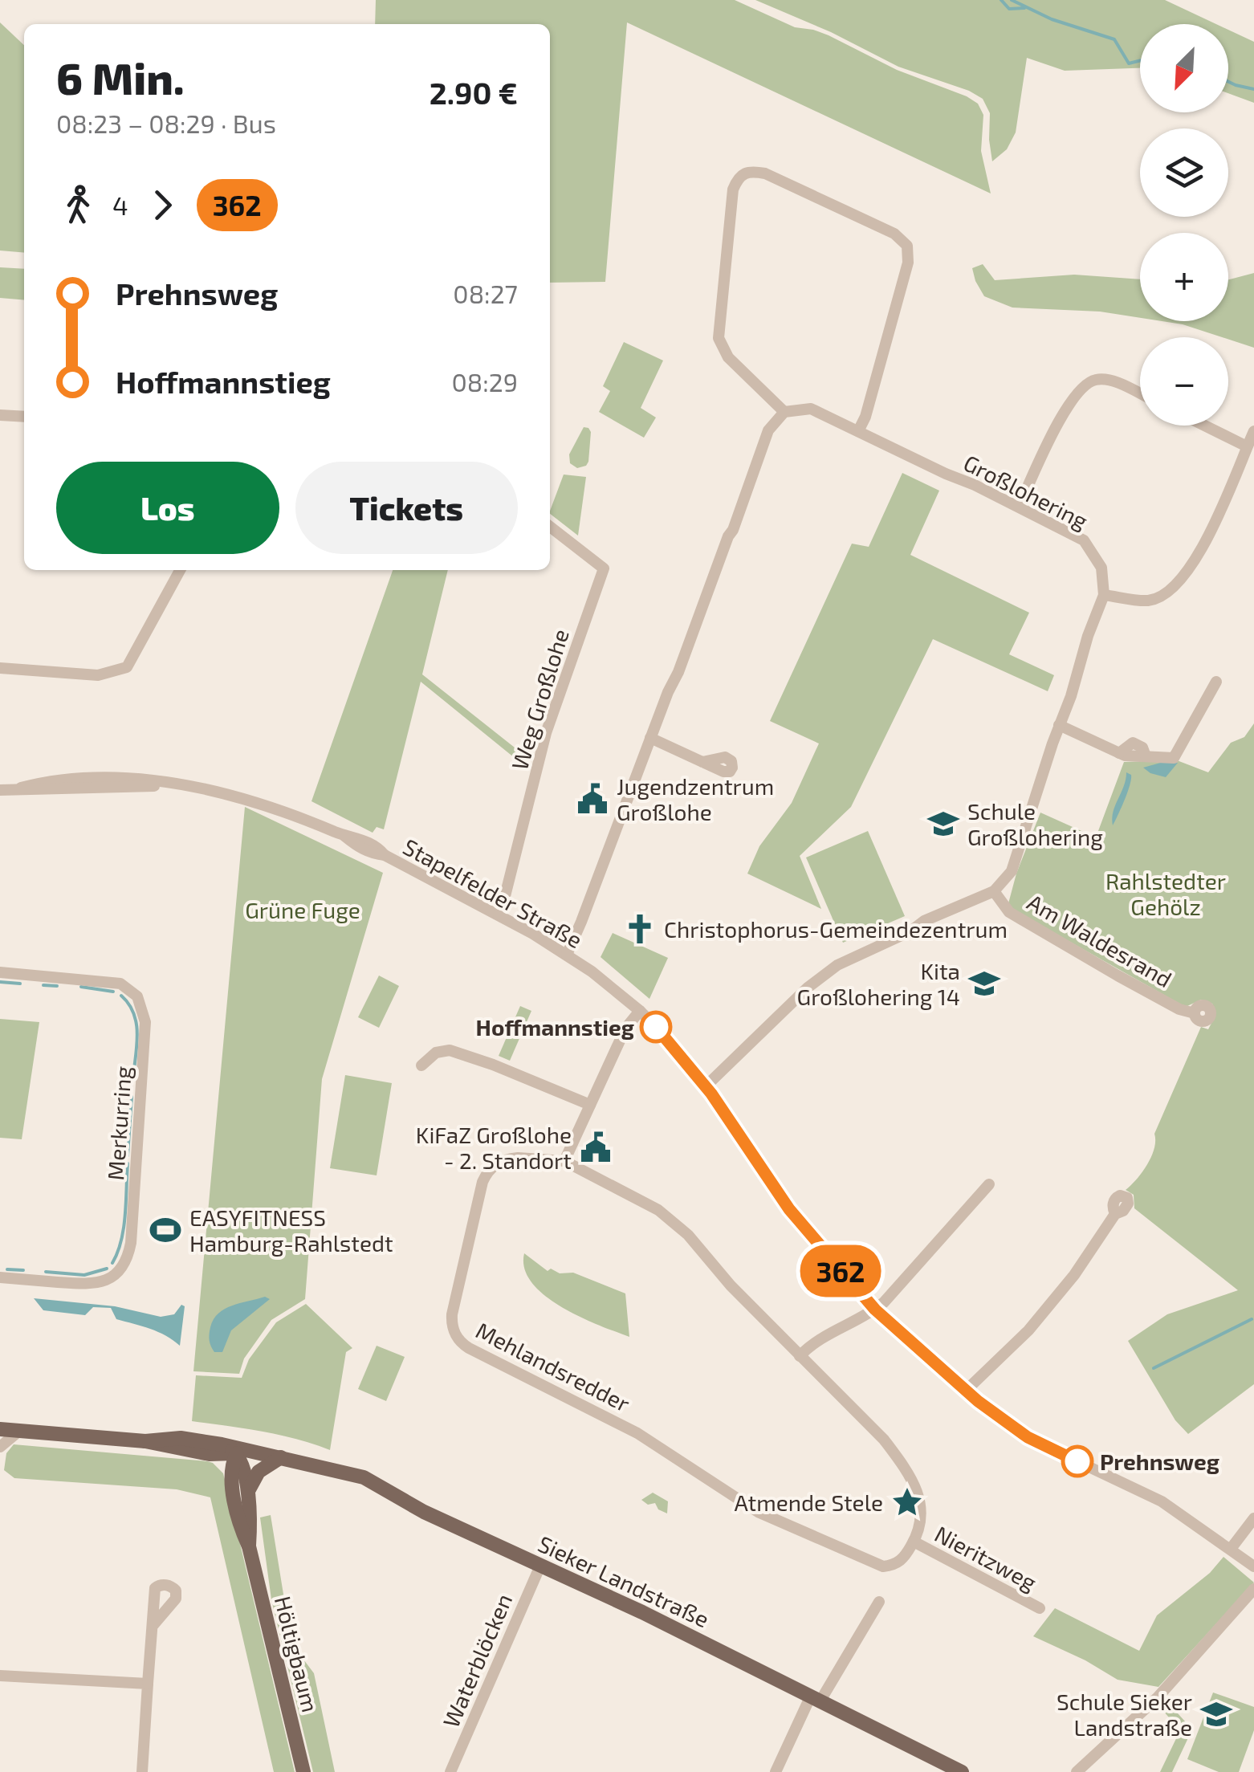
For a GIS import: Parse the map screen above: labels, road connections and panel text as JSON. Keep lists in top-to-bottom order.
{
  "streets": {
    "main road": ["Sieker Landstraße", "Höltigbaum"],
    "street": [
      "Großlohering",
      "Weg Großlohe",
      "Stapelfelder Straße",
      "Am Waldesrand",
      "Merkurring",
      "Mehlandsredder",
      "Nieritzweg",
      "Waterblöcken"
    ]
  },
  "crossings": [
    ["Weg Großlohe", "Stapelfelder Straße"],
    ["Mehlandsredder", "Nieritzweg"],
    ["Sieker Landstraße", "Waterblöcken"]
  ],
  "parks": ["Rahlstedter Gehölz", "Grüne Fuge"],
  "places": {
    "public building": ["Jugendzentrum Großlohe", "KiFaZ Großlohe - 2. Standort"],
    "school or university": ["Schule Großlohering", "Kita Großlohering 14", "Schule Sieker Landstraße"],
    "church": ["Christophorus-Gemeindezentrum"],
    "other": ["Hoffmannstieg", "Prehnsweg"],
    "sports": ["EASYFITNESS Hamburg-Rahlstedt"],
    "place": ["Atmende Stele"]
  },
  "lines": ["bus line 362"],
  "north": "bottom left",
  "page": {
    "on_map": "362",
    "map_buttons": ["+", "−"],
    "heading": ["6 Min.", "08:23 – 08:29 · Bus", "2.90 €"],
    "legs": ["4", "362"],
    "list": [
      {
        "name": "Prehnsweg",
        "value": "08:27"
      },
      {
        "name": "Hoffmannstieg",
        "value": "08:29"
      }
    ],
    "buttons": ["Los", "Tickets"]
  }
}
